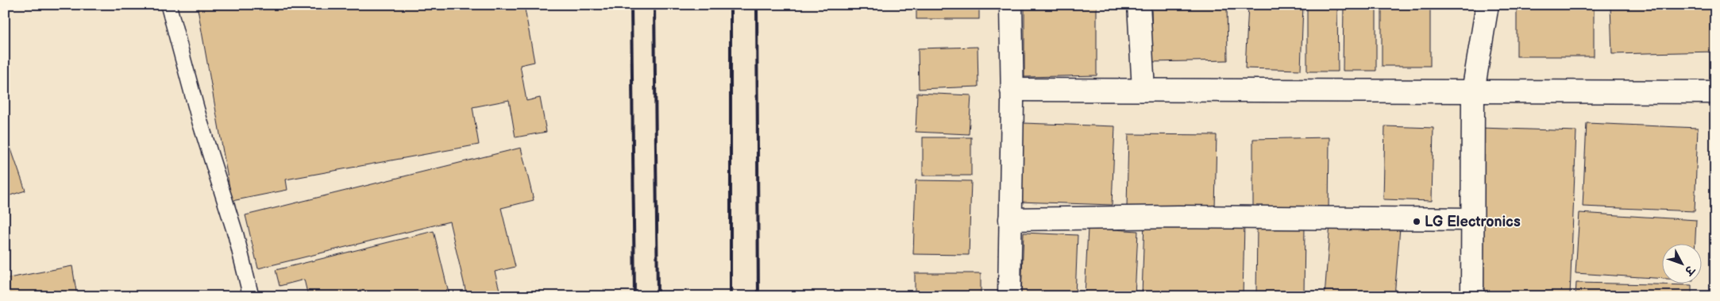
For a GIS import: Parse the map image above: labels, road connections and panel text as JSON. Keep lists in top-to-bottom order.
{
  "places": ["LG Electronics"],
  "north": "bottom right"
}
